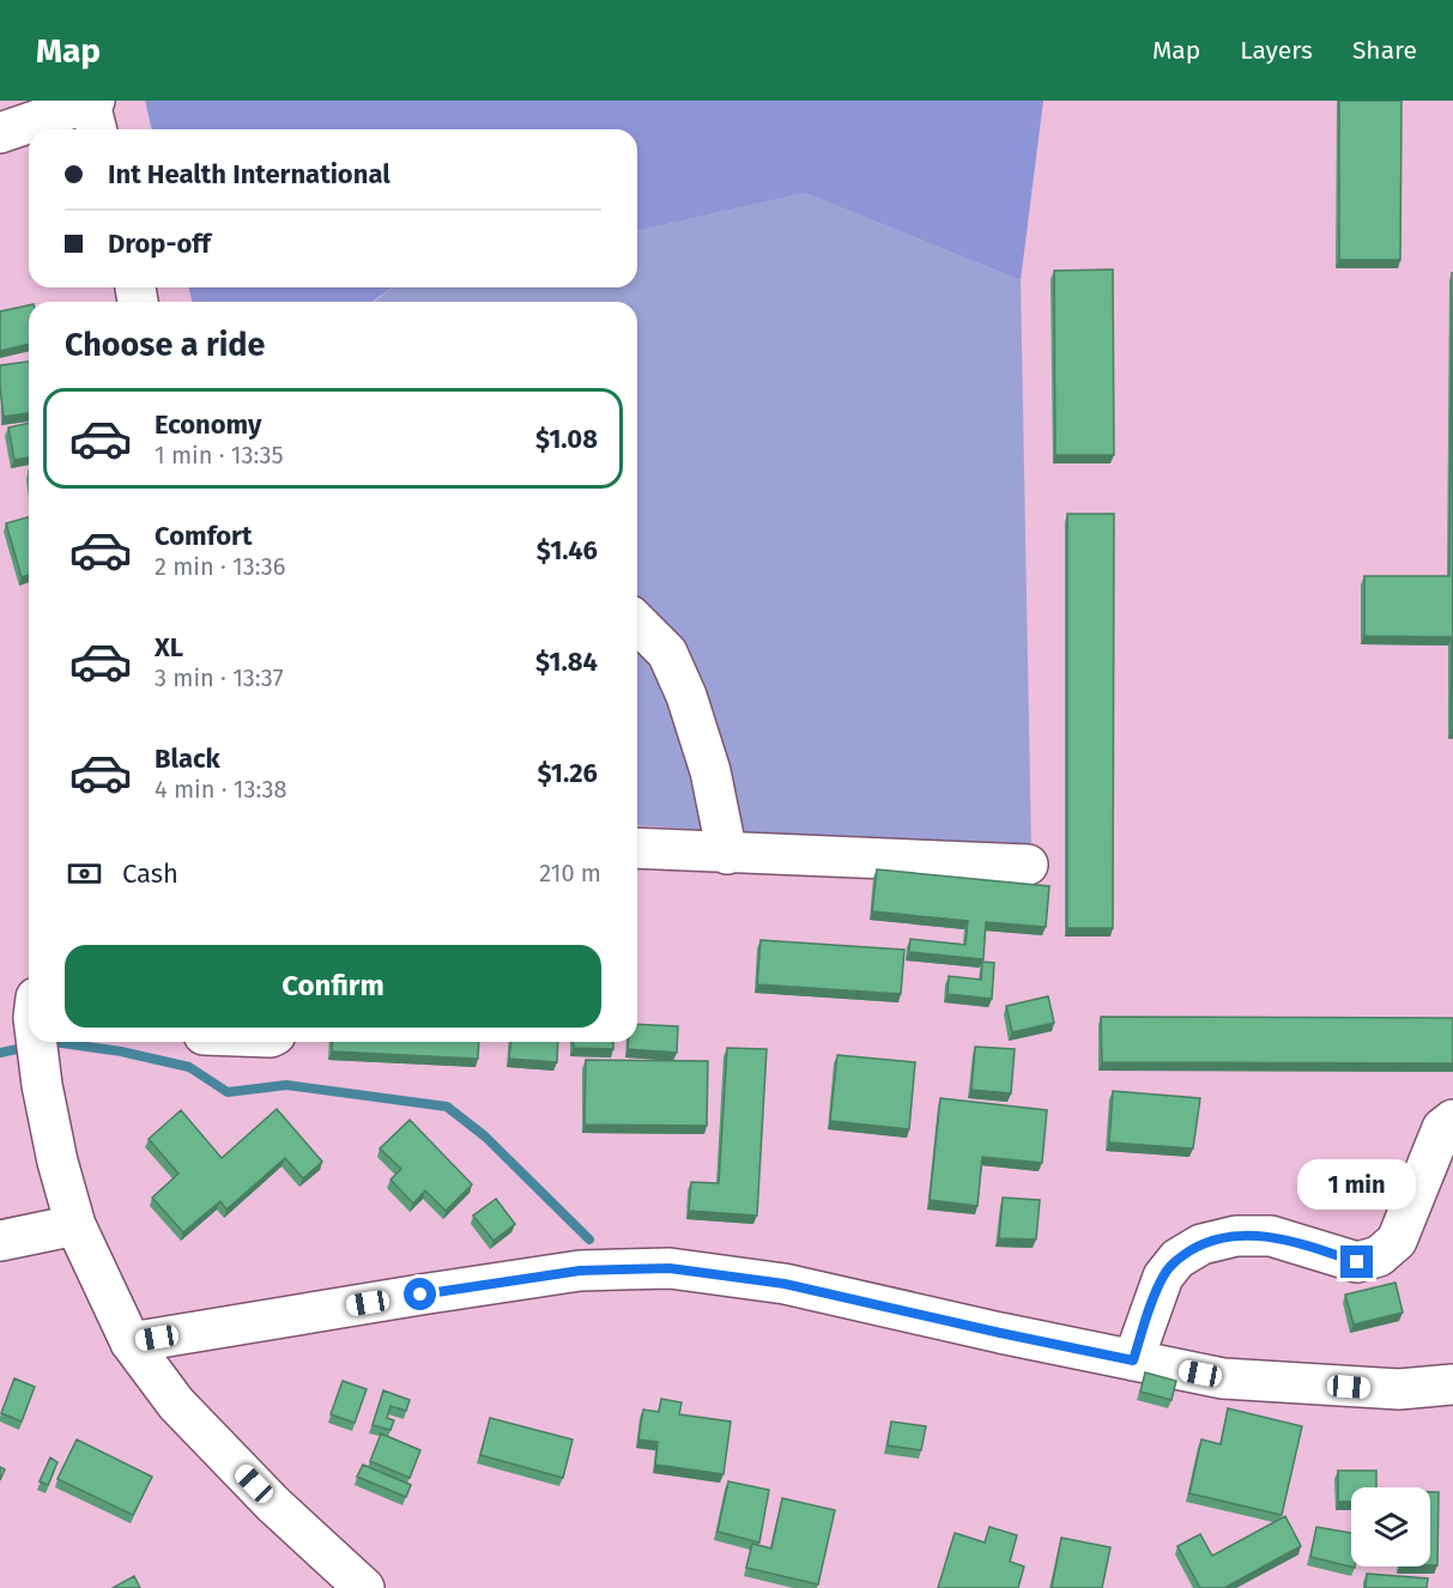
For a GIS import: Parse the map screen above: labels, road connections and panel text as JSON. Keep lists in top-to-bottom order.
{
  "page": {
    "header": "Map",
    "nav": ["Map", "Layers", "Share"],
    "banner": ["Int Health International", "Drop-off"],
    "heading": "Choose a ride",
    "list": [
      {
        "name": "Economy",
        "note": "1 min · 13:35",
        "value": "$1.08"
      },
      {
        "name": "Comfort",
        "note": "2 min · 13:36",
        "value": "$1.46"
      },
      {
        "name": "XL",
        "note": "3 min · 13:37",
        "value": "$1.84"
      },
      {
        "name": "Black",
        "note": "4 min · 13:38",
        "value": "$1.26"
      }
    ],
    "pay": ["Cash", "210 m"],
    "buttons": "Confirm",
    "bubble": "1 min"
  }
}
